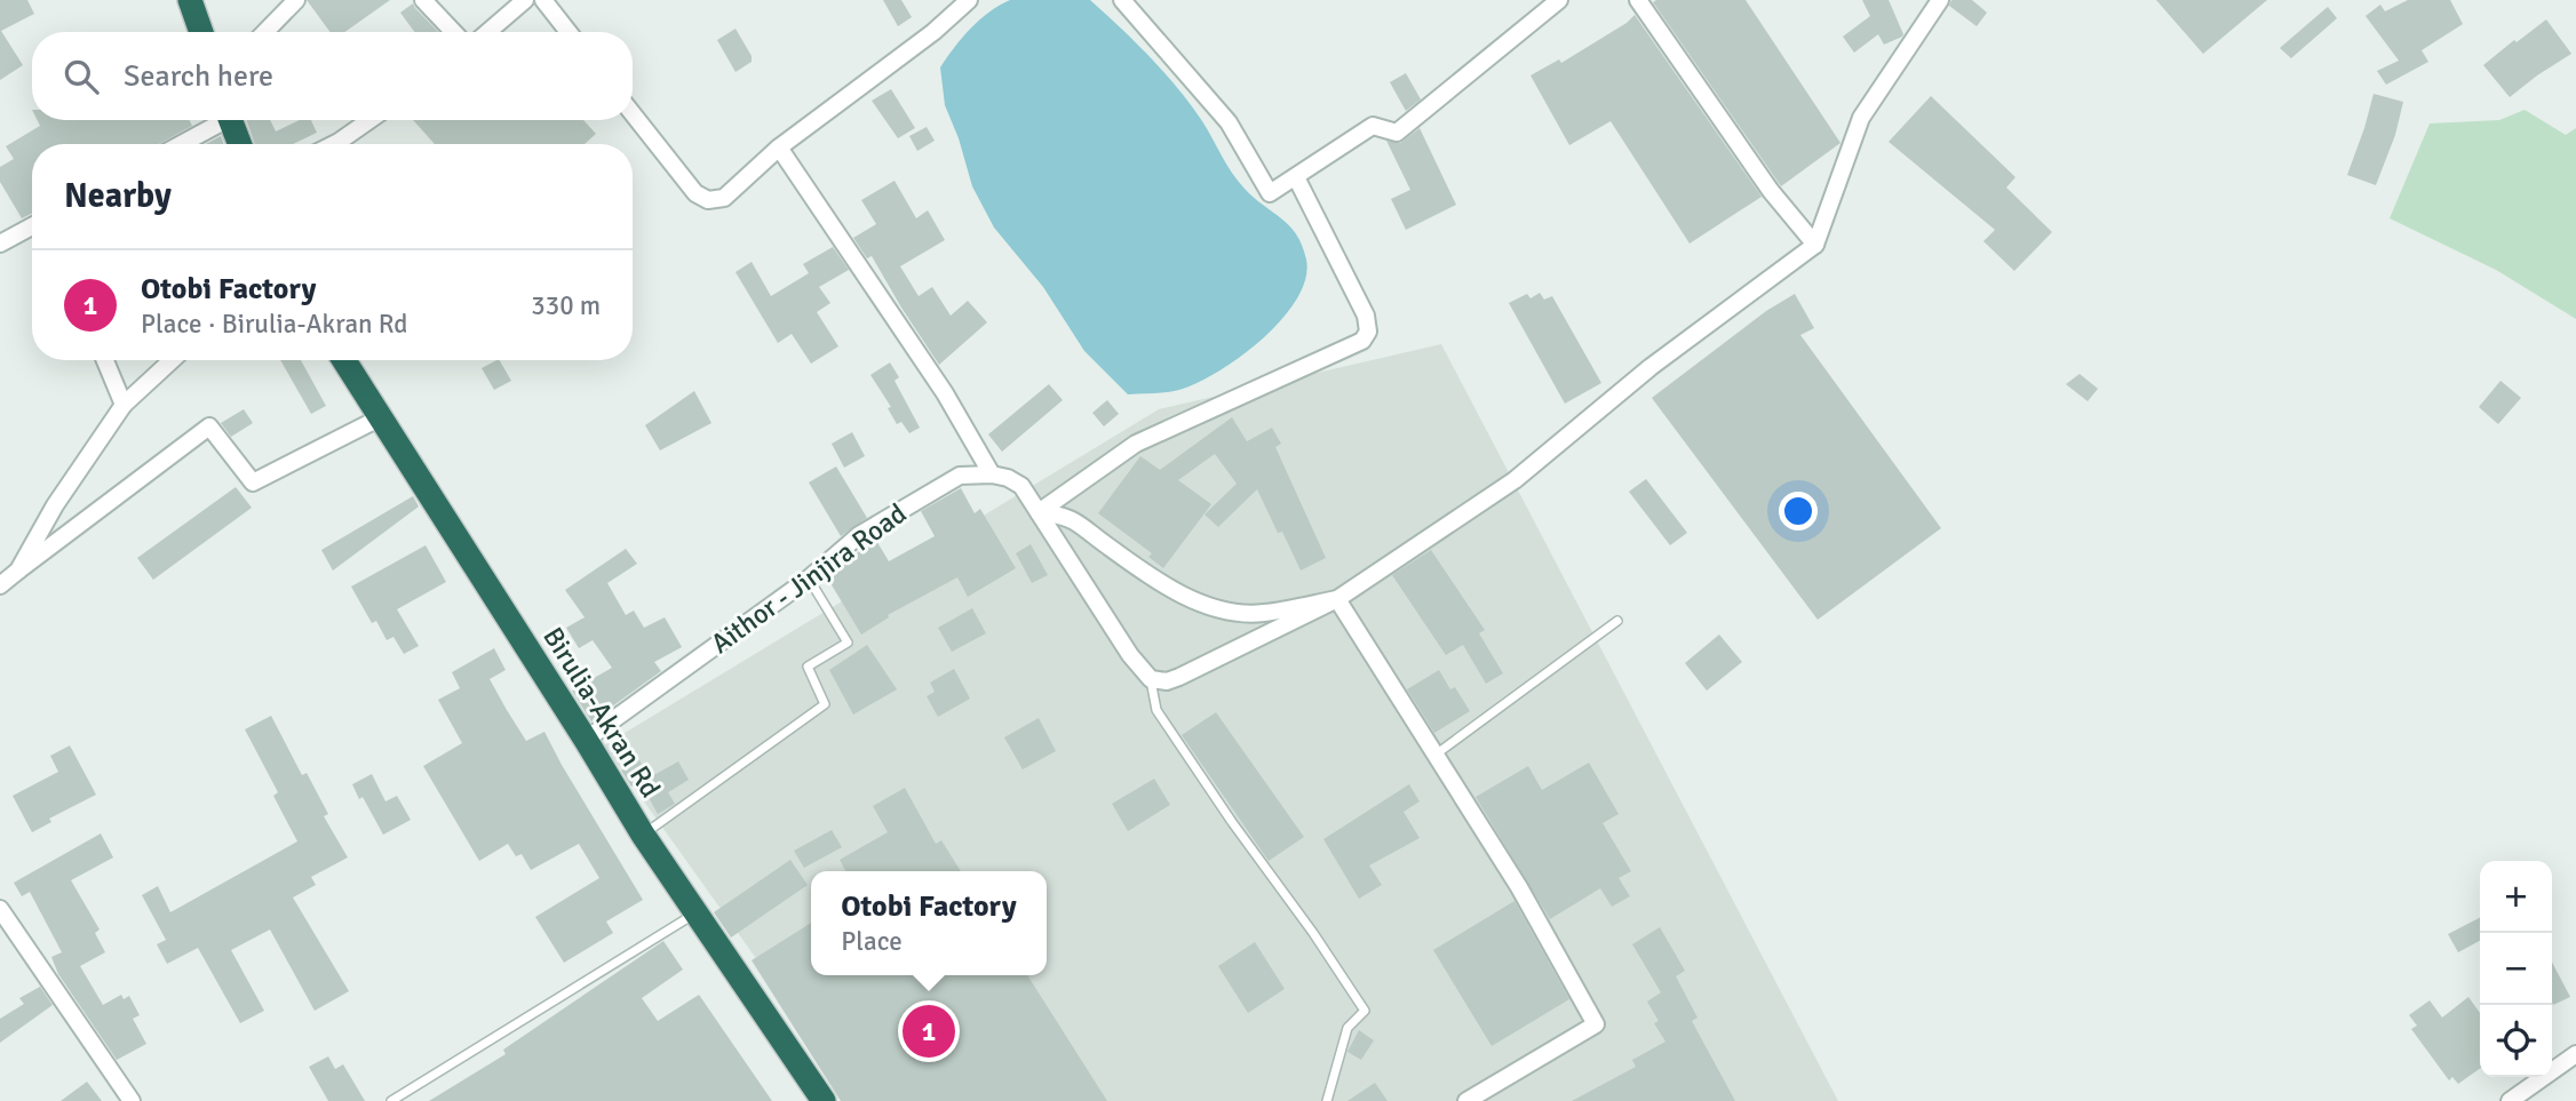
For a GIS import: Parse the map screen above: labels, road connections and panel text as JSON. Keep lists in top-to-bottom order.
{
  "streets": {
    "highway": ["Birulia-Akran Rd"],
    "street": ["Aithor - Jinjira Road"]
  },
  "crossings": [
    ["Aithor - Jinjira Road", "Birulia-Akran Rd"]
  ],
  "page": {
    "search": "Search here",
    "heading": "Nearby",
    "list": [
      {
        "mark": "1",
        "name": "Otobi Factory",
        "note": "Place · Birulia-Akran Rd",
        "value": "330 m"
      }
    ],
    "map_buttons": ["+", "−"],
    "popup": ["Otobi Factory", "Place"],
    "pins": "1"
  }
}
